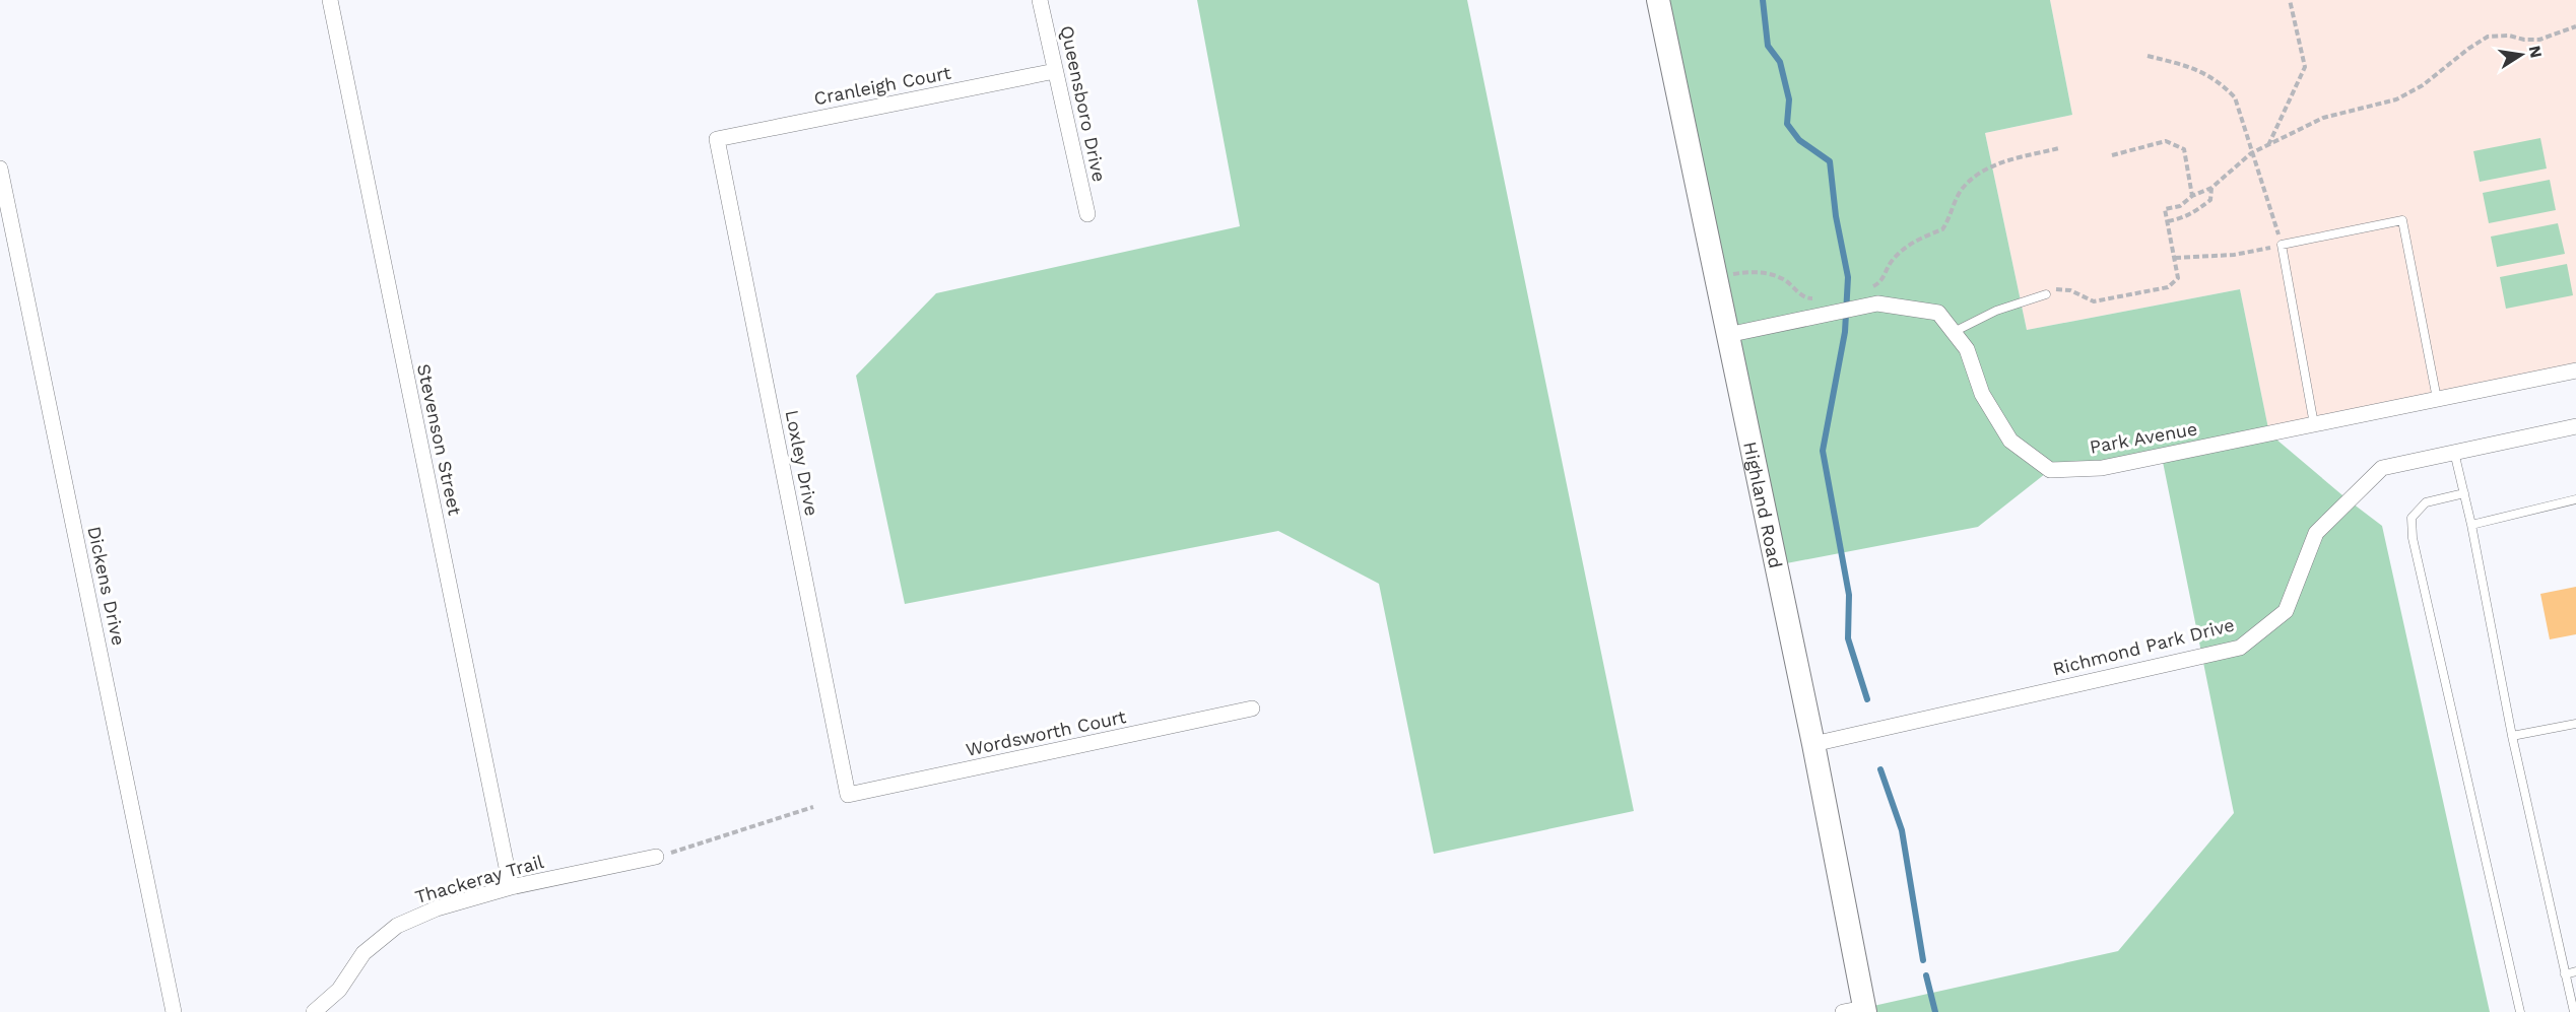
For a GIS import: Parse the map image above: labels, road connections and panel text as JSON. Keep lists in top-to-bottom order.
{
  "streets": {
    "street": [
      "Cranleigh Court",
      "Queensboro Drive",
      "Park Avenue",
      "Stevenson Street",
      "Loxley Drive",
      "Highland Road",
      "Dickens Drive",
      "Richmond Park Drive",
      "Wordsworth Court",
      "Thackeray Trail"
    ]
  },
  "crossings": [
    ["Cranleigh Court", "Queensboro Drive"],
    ["Cranleigh Court", "Loxley Drive"],
    ["Park Avenue", "Highland Road"],
    ["Stevenson Street", "Thackeray Trail"],
    ["Loxley Drive", "Wordsworth Court"],
    ["Highland Road", "Richmond Park Drive"]
  ],
  "north": "right"
}
